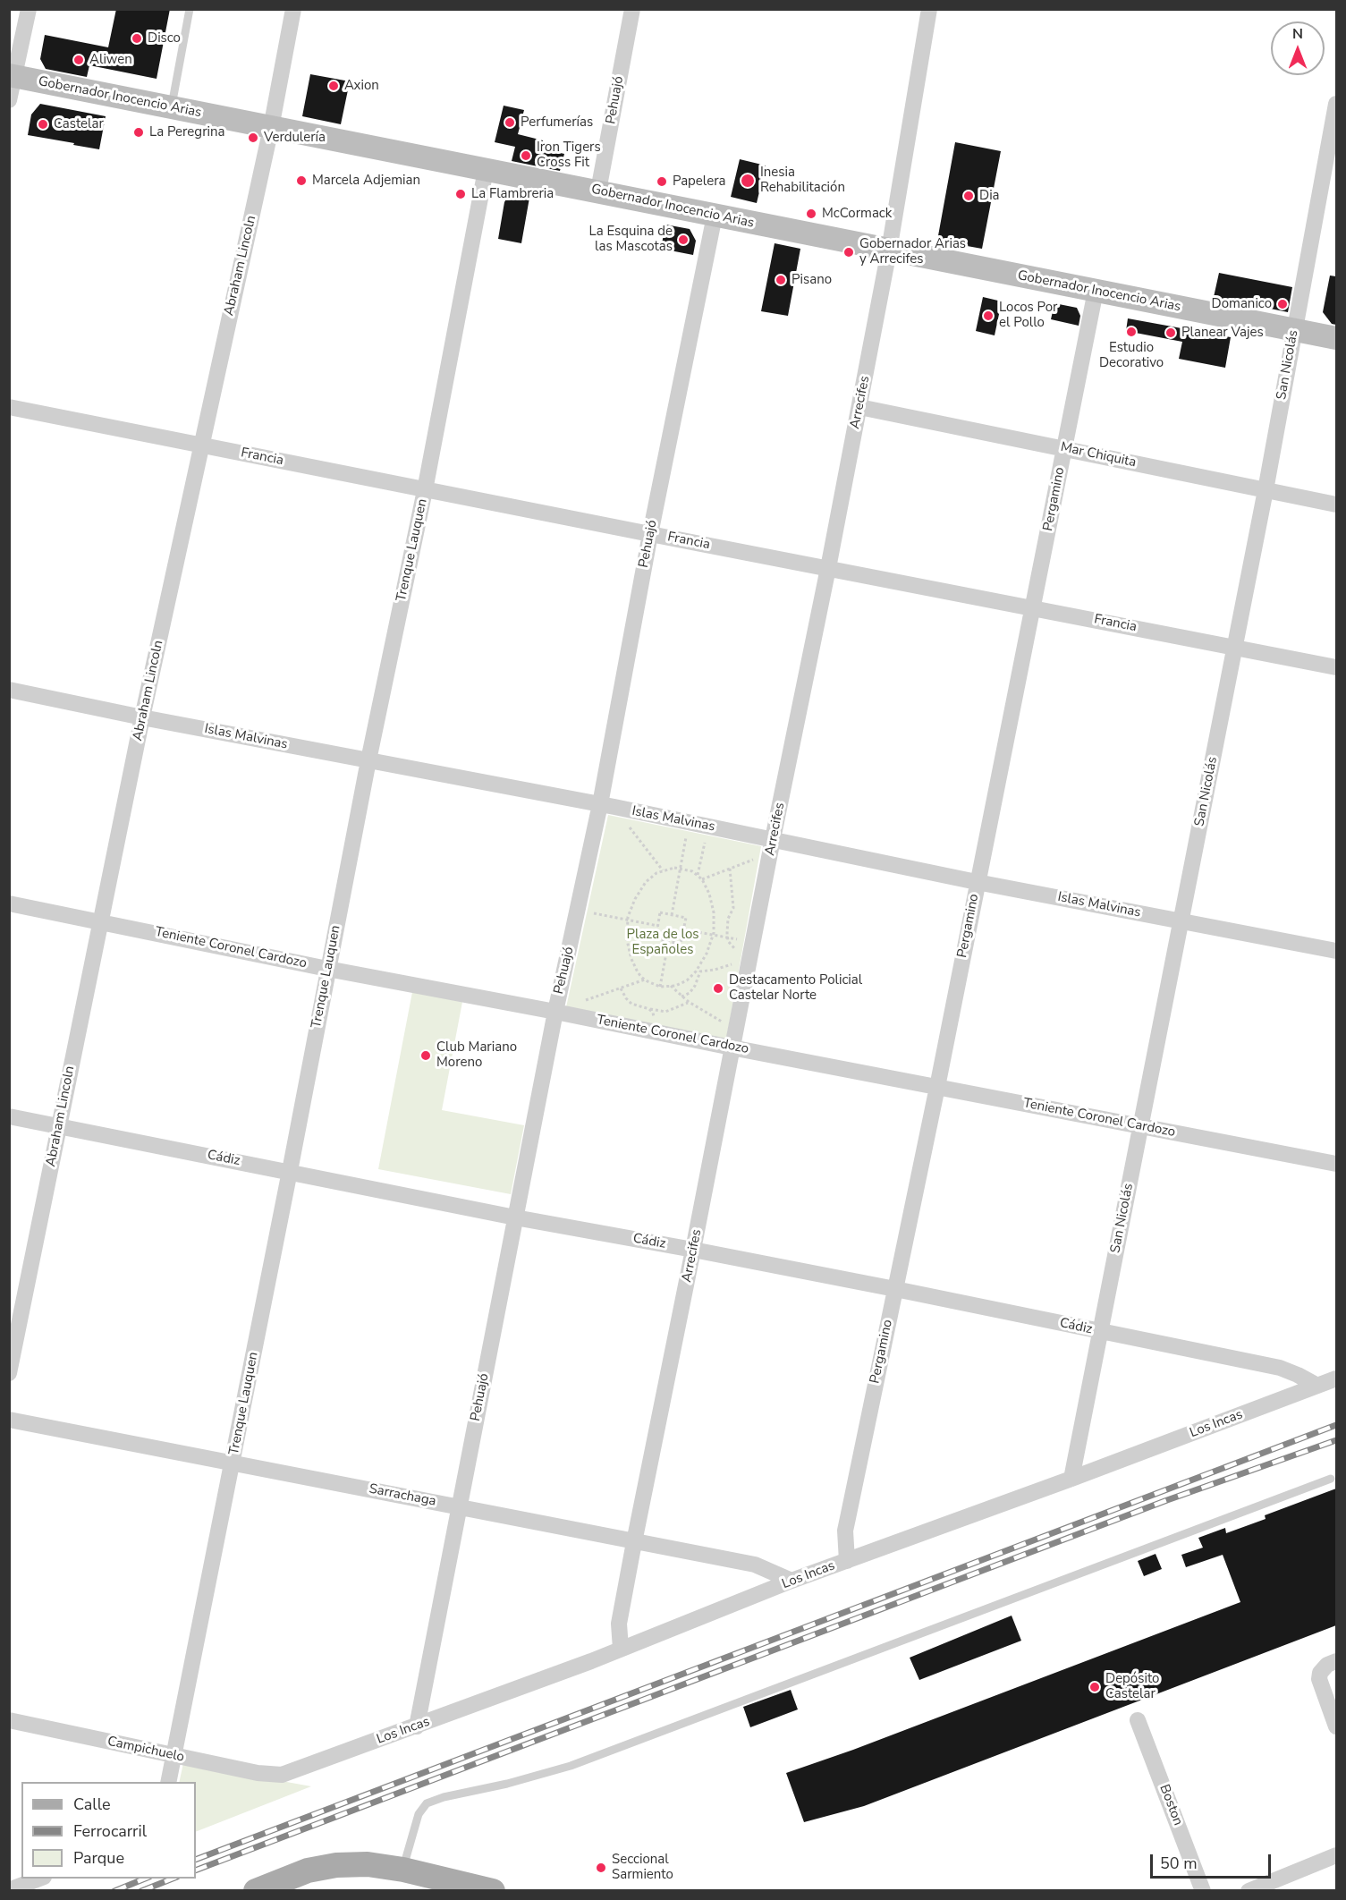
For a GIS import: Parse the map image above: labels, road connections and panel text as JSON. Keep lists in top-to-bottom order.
{
  "streets": {
    "street": [
      "Gobernador Inocencio Arias",
      "Pehuajó",
      "Abraham Lincoln",
      "San Nicolás",
      "Arrecifes",
      "Mar Chiquita",
      "Francia",
      "Pergamino",
      "Trenque Lauquen",
      "Islas Malvinas",
      "Teniente Coronel Cardozo",
      "Cádiz",
      "Los Incas",
      "Sarrachaga",
      "Campichuelo",
      "Boston"
    ]
  },
  "crossings": [
    ["Gobernador Inocencio Arias", "Pehuajó"],
    ["Gobernador Inocencio Arias", "Abraham Lincoln"],
    ["Gobernador Inocencio Arias", "San Nicolás"],
    ["Gobernador Inocencio Arias", "Arrecifes"],
    ["Gobernador Inocencio Arias", "Pergamino"],
    ["Gobernador Inocencio Arias", "Trenque Lauquen"],
    ["Pehuajó", "Francia"],
    ["Pehuajó", "Islas Malvinas"],
    ["Pehuajó", "Teniente Coronel Cardozo"],
    ["Pehuajó", "Cádiz"],
    ["Pehuajó", "Los Incas"],
    ["Pehuajó", "Sarrachaga"],
    ["Abraham Lincoln", "Francia"],
    ["Abraham Lincoln", "Islas Malvinas"],
    ["Abraham Lincoln", "Teniente Coronel Cardozo"],
    ["Abraham Lincoln", "Cádiz"],
    ["San Nicolás", "Mar Chiquita"],
    ["San Nicolás", "Francia"],
    ["San Nicolás", "Islas Malvinas"],
    ["San Nicolás", "Teniente Coronel Cardozo"],
    ["San Nicolás", "Cádiz"],
    ["San Nicolás", "Los Incas"],
    ["Arrecifes", "Mar Chiquita"],
    ["Arrecifes", "Francia"],
    ["Arrecifes", "Islas Malvinas"],
    ["Arrecifes", "Teniente Coronel Cardozo"],
    ["Arrecifes", "Cádiz"],
    ["Arrecifes", "Los Incas"],
    ["Arrecifes", "Sarrachaga"],
    ["Mar Chiquita", "Pergamino"],
    ["Francia", "Pergamino"],
    ["Francia", "Trenque Lauquen"],
    ["Pergamino", "Islas Malvinas"],
    ["Pergamino", "Teniente Coronel Cardozo"],
    ["Pergamino", "Cádiz"],
    ["Pergamino", "Los Incas"],
    ["Trenque Lauquen", "Islas Malvinas"],
    ["Trenque Lauquen", "Teniente Coronel Cardozo"],
    ["Trenque Lauquen", "Cádiz"],
    ["Trenque Lauquen", "Sarrachaga"],
    ["Trenque Lauquen", "Campichuelo"],
    ["Cádiz", "Los Incas"],
    ["Los Incas", "Sarrachaga"],
    ["Los Incas", "Campichuelo"]
  ],
  "parks": ["Plaza de los Españoles"],
  "places": [
    "Disco",
    "Aliwen",
    "Axion",
    "Perfumerías",
    "Castelar",
    "La Peregrina",
    "Verdulería",
    "Iron Tigers Cross Fit",
    "Marcela Adjemian",
    "Inesia Rehabilitación",
    "Papelera",
    "La Flambreria",
    "Dia",
    "McCormack",
    "La Esquina de las Mascotas",
    "Gobernador Arias y Arrecifes",
    "Pisano",
    "Domanico",
    "Locos Por el Pollo",
    "Estudio Decorativo",
    "Planear Vajes",
    "Destacamento Policial Castelar Norte",
    "Club Mariano Moreno",
    "Depósito Castelar",
    "Seccional Sarmiento"
  ],
  "legend": ["Calle", "Ferrocarril", "Parque"],
  "scale_bar": "50 m",
  "north": "top"
}
